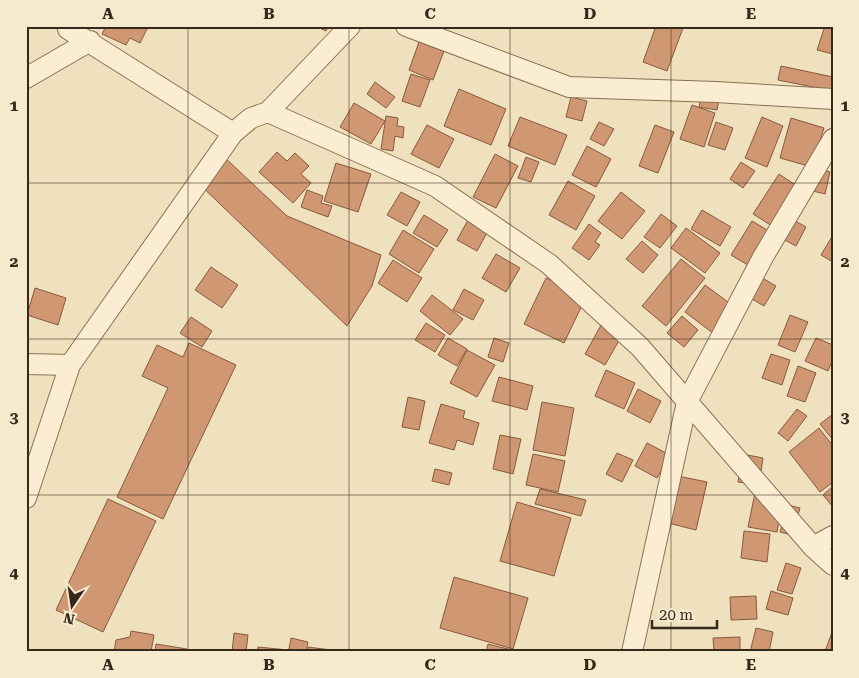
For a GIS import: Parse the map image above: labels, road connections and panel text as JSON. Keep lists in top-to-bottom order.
{
  "scale_bar": "20 m",
  "north": "bottom",
  "grid": {
    "columns": [
      "A",
      "B",
      "C",
      "D",
      "E"
    ],
    "rows": [
      "1",
      "2",
      "3",
      "4"
    ]
  }
}
